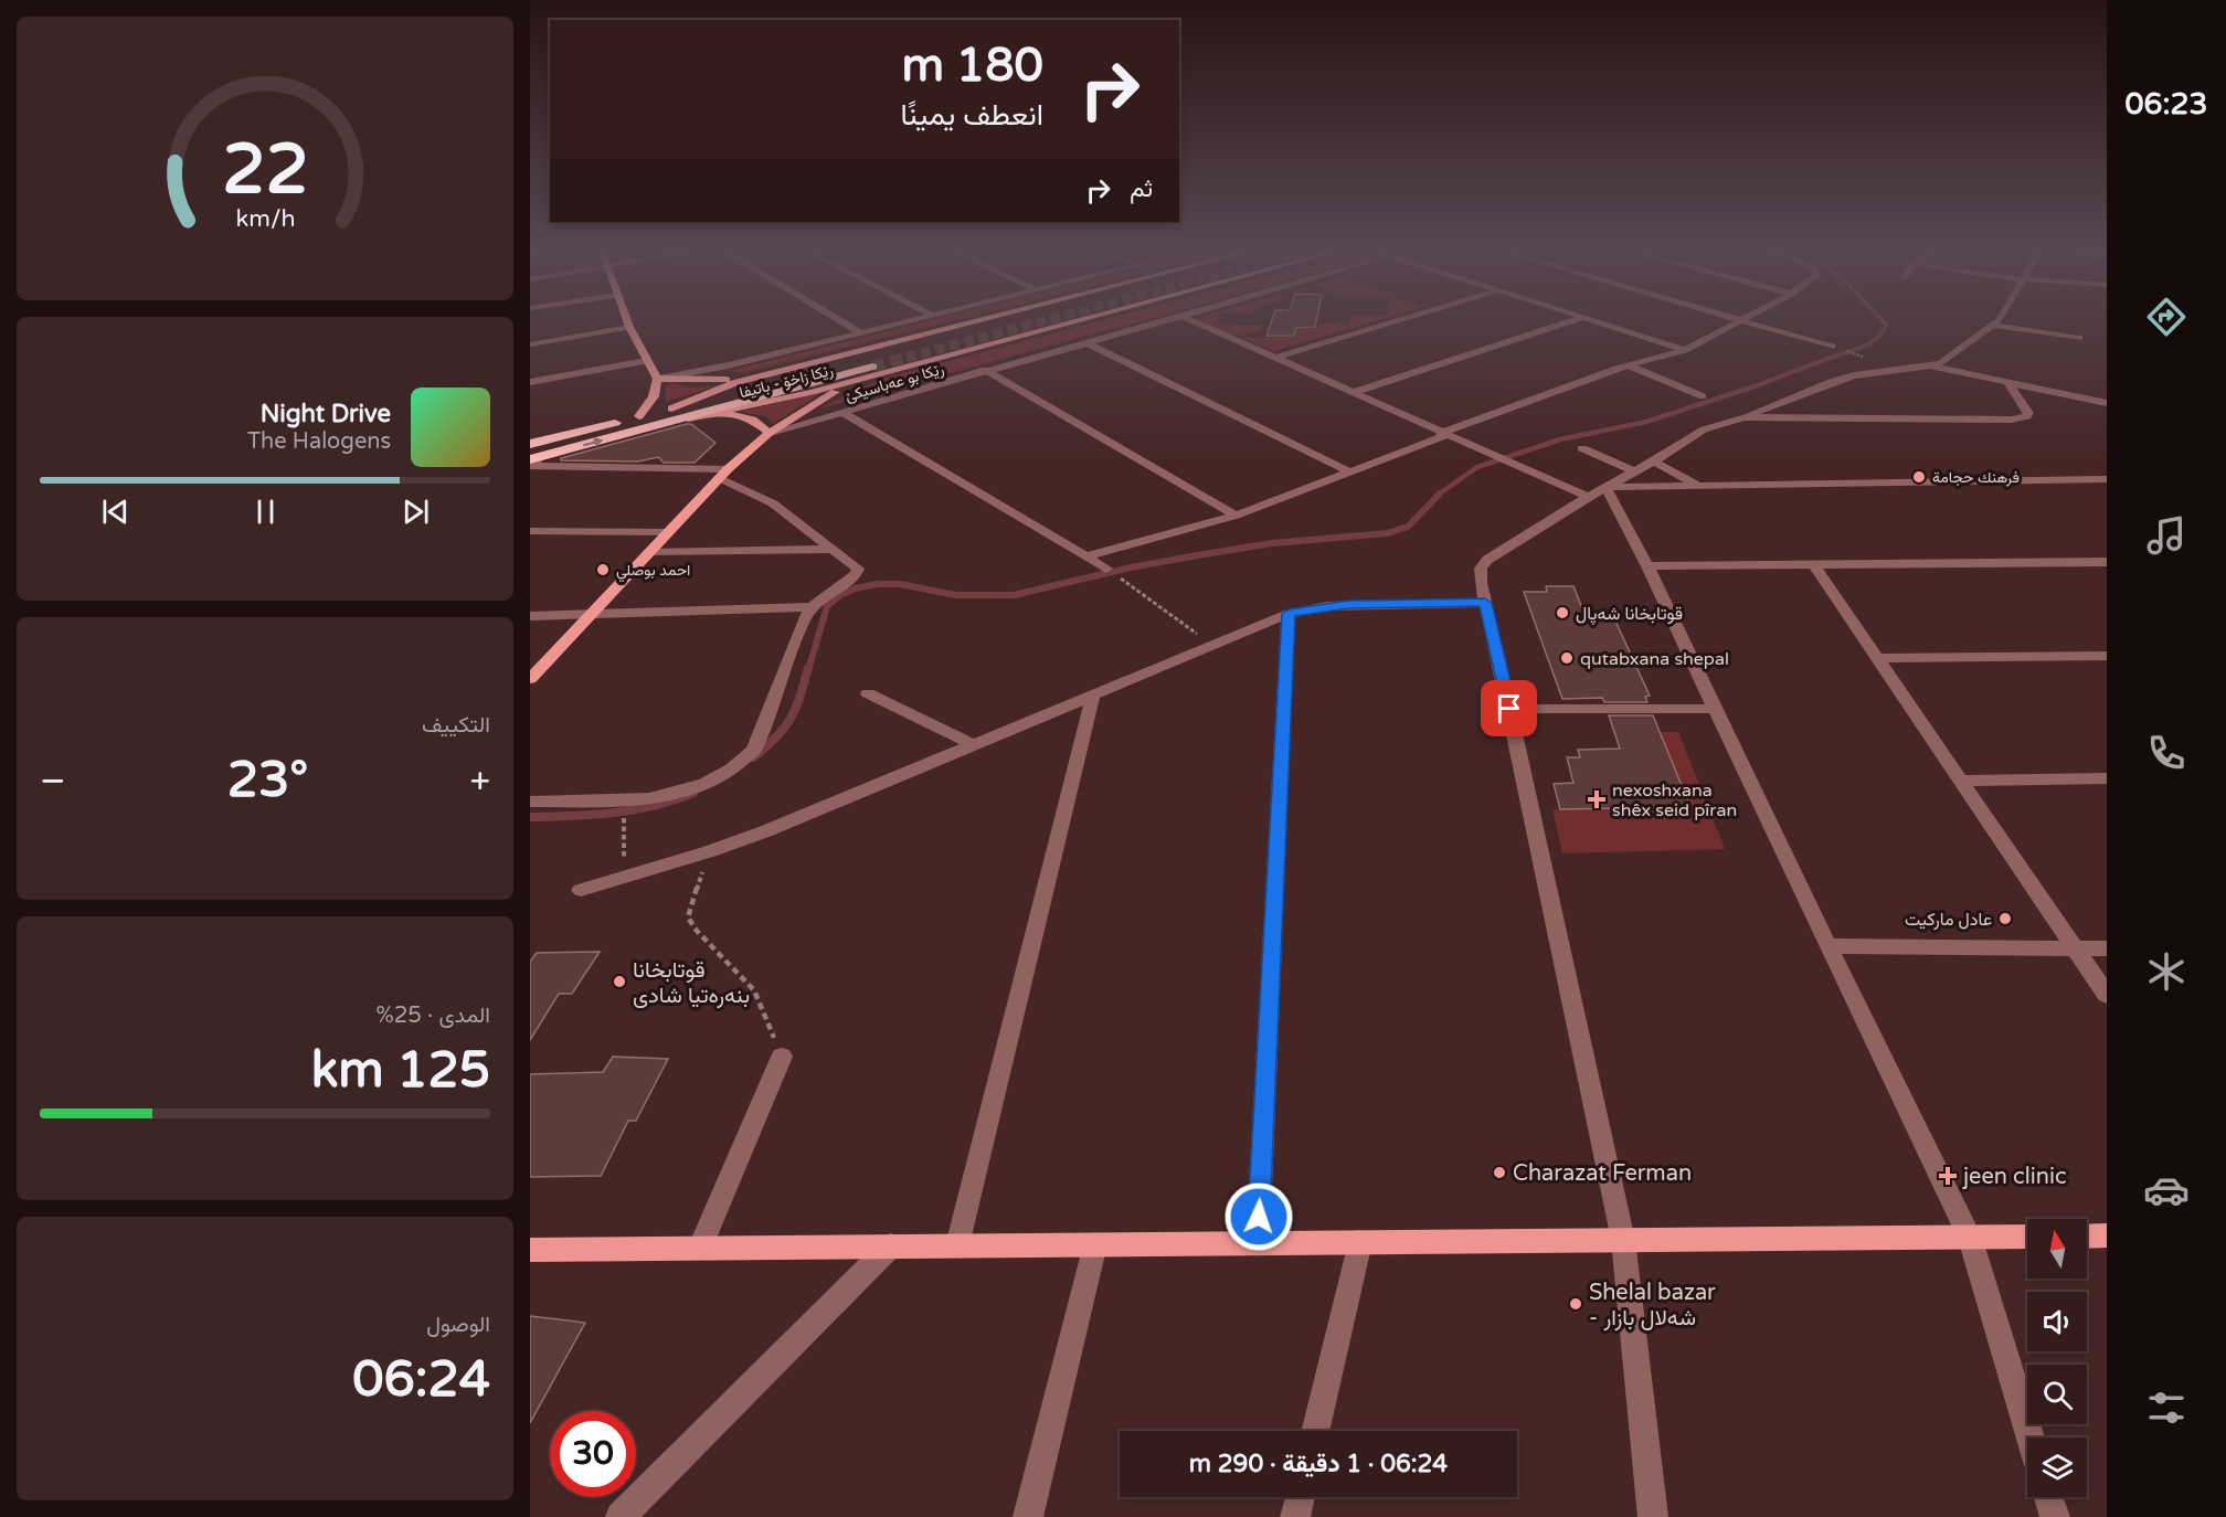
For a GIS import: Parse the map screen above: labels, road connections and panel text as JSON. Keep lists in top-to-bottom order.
{
  "streets": {
    "highway": ["رێکا زاخۆ - باتیفا"],
    "street": ["رێكا بو عه‌باسيكێ"]
  },
  "places": {
    "other": [
      "فرهنك حجامة",
      "احمد بوصلي",
      "قوتابخانا شەپال",
      "qutabxana shepal",
      "عادل ماركيت",
      "قوتابخانا بنەرەتیا شادی",
      "Charazat Ferman",
      "Shelal bazar - شەلال بازار"
    ],
    "health": ["nexoshxana shêx seid pîran", "jeen clinic"]
  },
  "north": "top",
  "page": {
    "tabs": "06:23",
    "turn": ["180 m", "انعطف يمينًا"],
    "then": "ثم",
    "song": ["Night Drive", "The Halogens"],
    "tile": [
      "التكييف",
      ["المدى · 25%", "125 km"],
      ["الوصول", "06:24"]
    ],
    "heat": ["−", "23°", "+"],
    "limit": "30",
    "trip": "06:24 · 1 دقيقة · 290 m",
    "gauge": ["22", "km/h"]
  }
}
